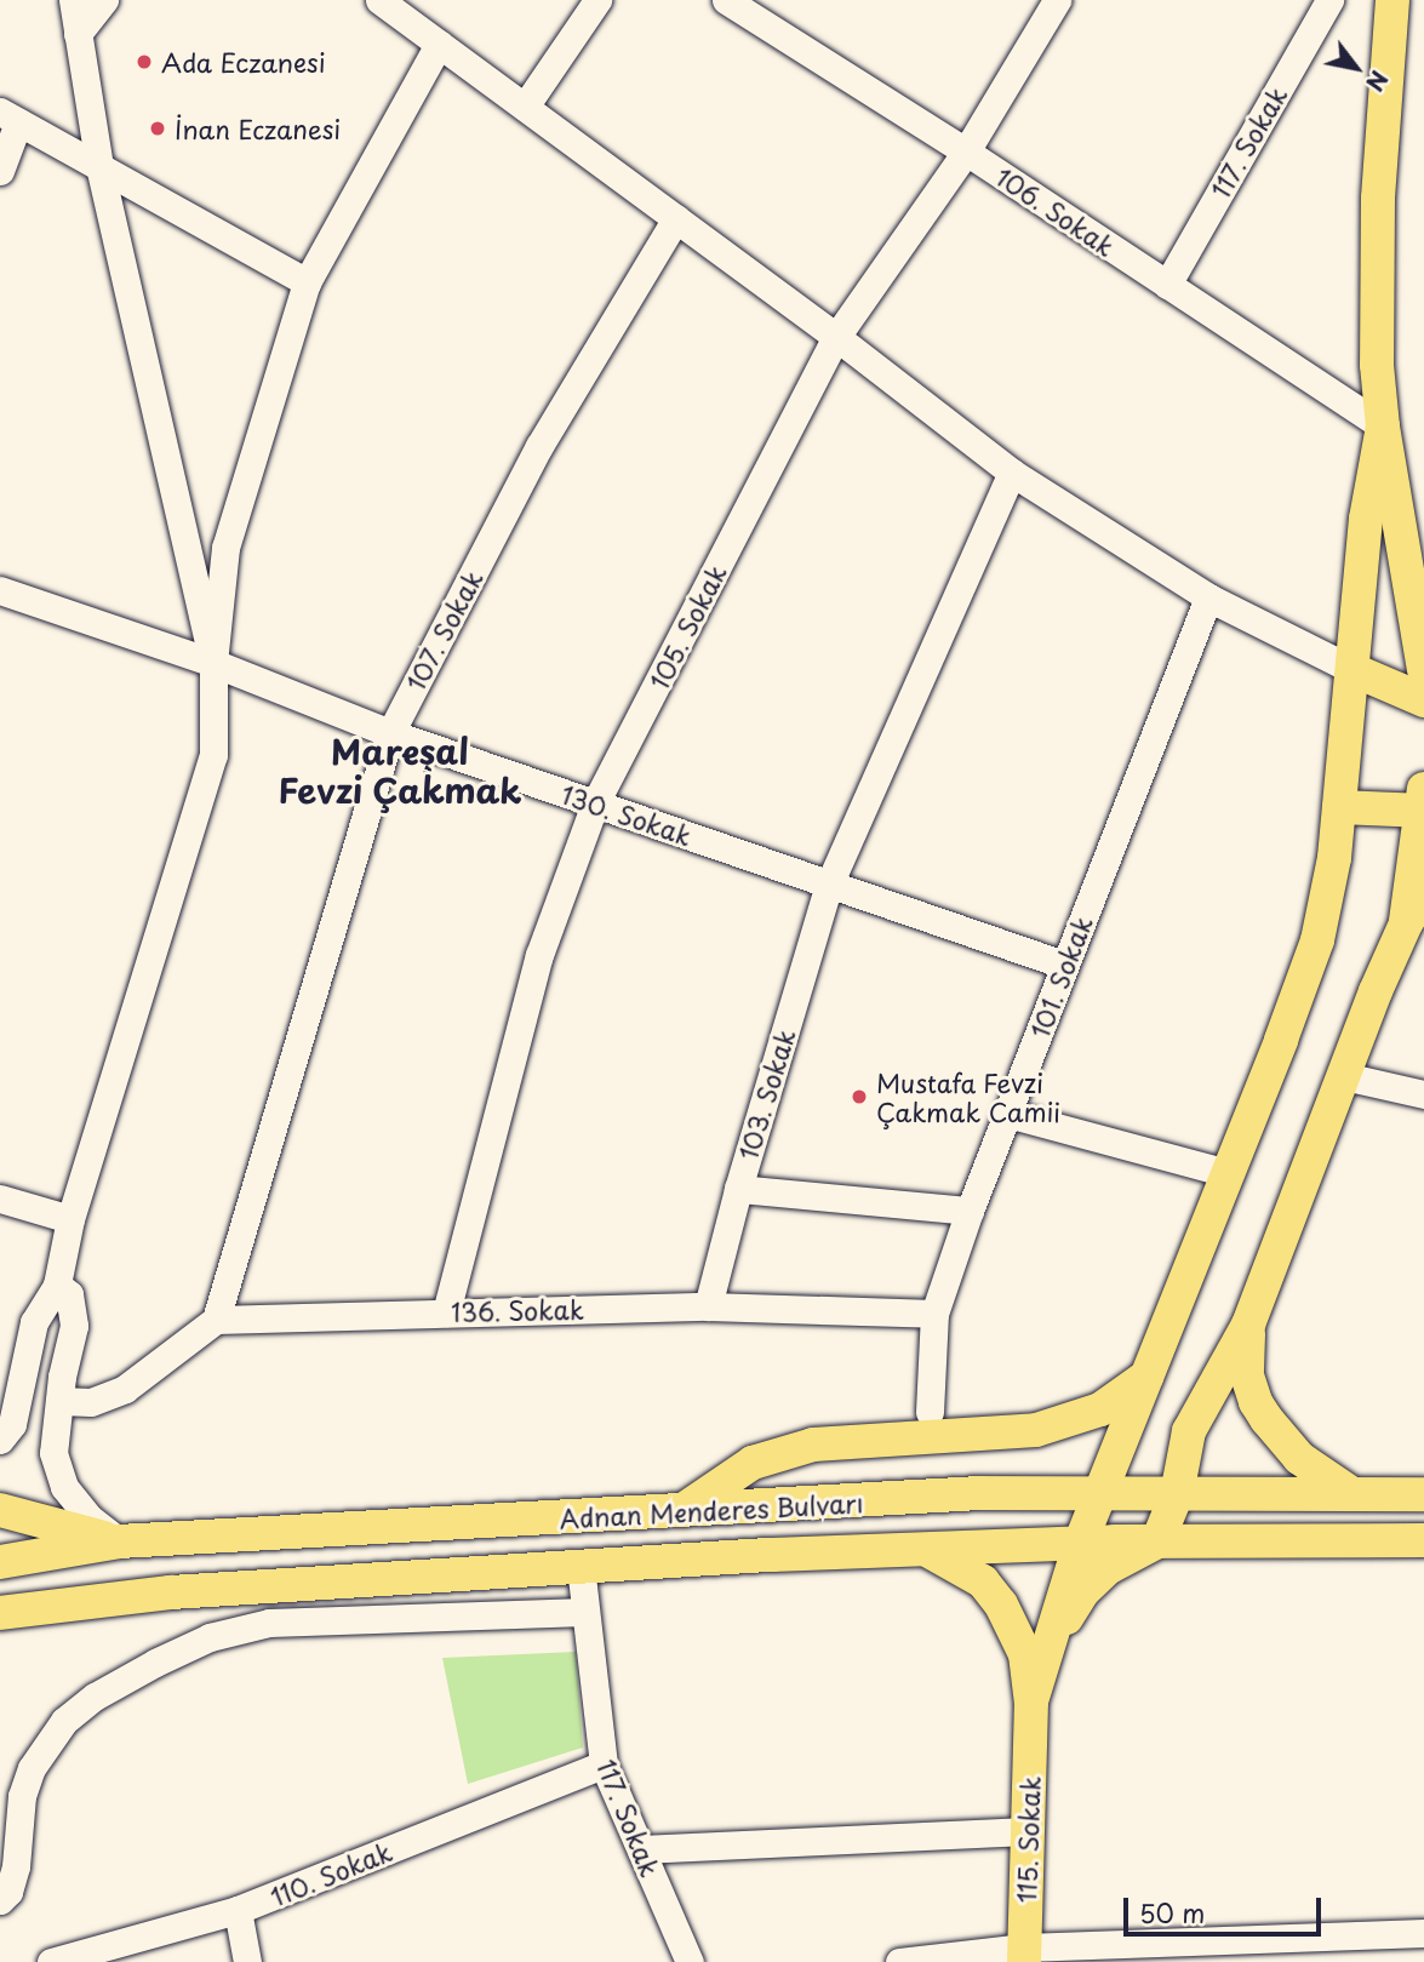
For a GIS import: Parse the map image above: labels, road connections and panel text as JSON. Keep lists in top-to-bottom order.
{
  "streets": {
    "main road": ["Adnan Menderes Bulvarı", "115. Sokak"],
    "street": [
      "117. Sokak",
      "106. Sokak",
      "105. Sokak",
      "107. Sokak",
      "130. Sokak",
      "101. Sokak",
      "103. Sokak",
      "136. Sokak",
      "110. Sokak"
    ]
  },
  "crossings": [
    ["117. Sokak", "106. Sokak"],
    ["117. Sokak", "Adnan Menderes Bulvarı"],
    ["117. Sokak", "110. Sokak"],
    ["106. Sokak", "105. Sokak"],
    ["105. Sokak", "130. Sokak"],
    ["105. Sokak", "136. Sokak"],
    ["107. Sokak", "130. Sokak"],
    ["107. Sokak", "136. Sokak"],
    ["130. Sokak", "101. Sokak"],
    ["130. Sokak", "103. Sokak"],
    ["101. Sokak", "136. Sokak"],
    ["103. Sokak", "136. Sokak"],
    ["Adnan Menderes Bulvarı", "115. Sokak"]
  ],
  "districts": ["Mareşal Fevzi Çakmak"],
  "places": ["Ada Eczanesi", "İnan Eczanesi", "Mustafa Fevzi Çakmak Camii"],
  "scale_bar": "50 m",
  "north": "bottom right"
}
